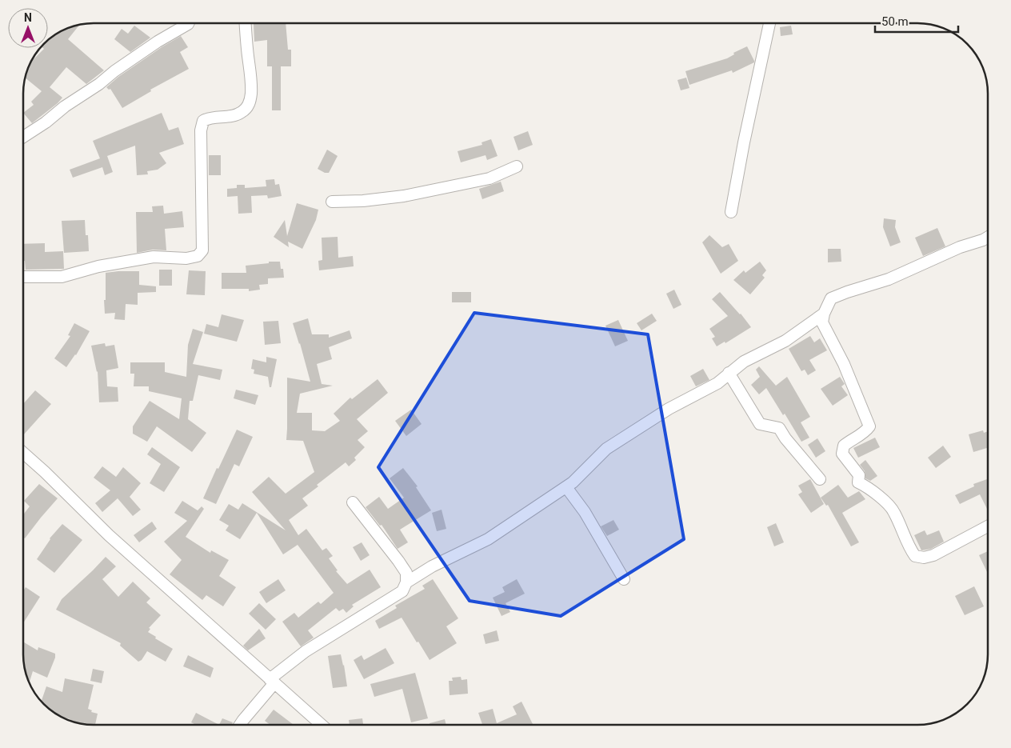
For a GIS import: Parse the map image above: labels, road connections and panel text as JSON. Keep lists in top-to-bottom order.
{
  "scale_bar": "50 m",
  "north": "top"
}
